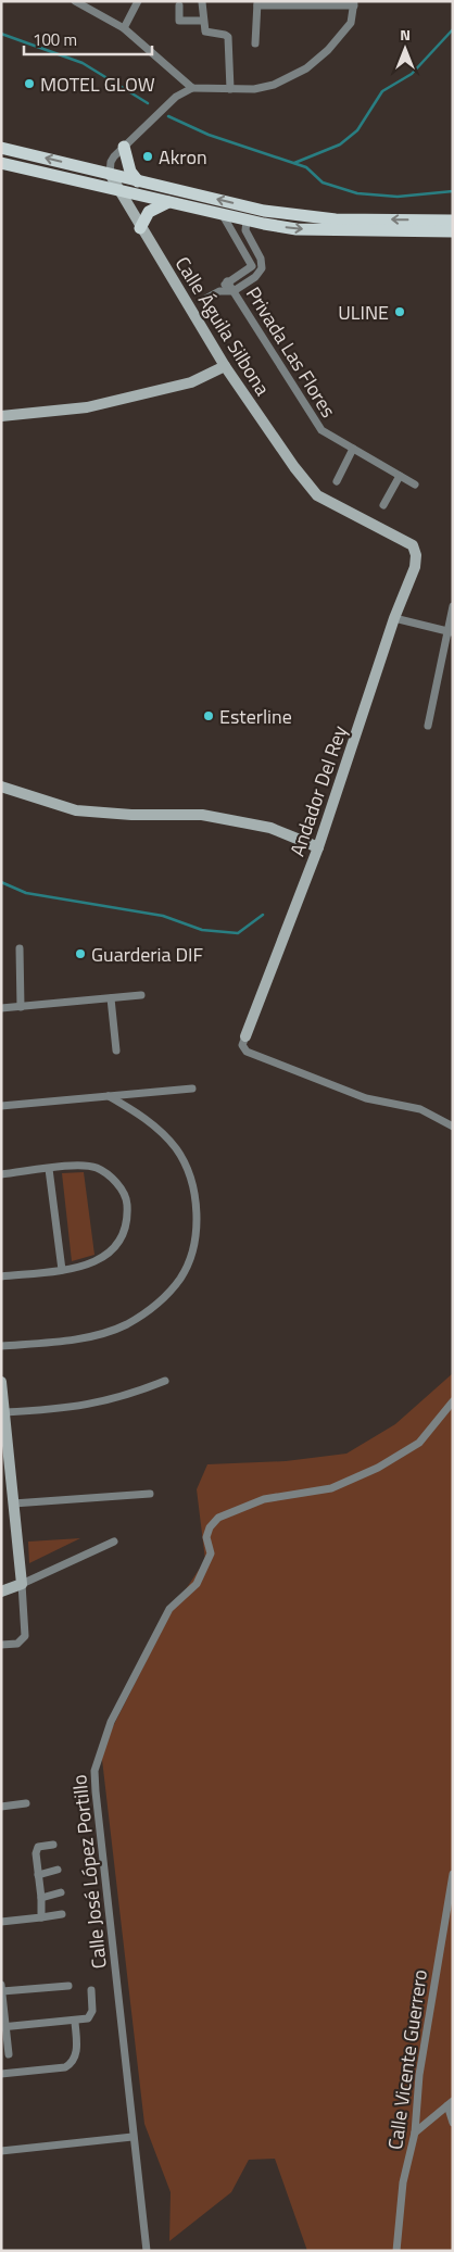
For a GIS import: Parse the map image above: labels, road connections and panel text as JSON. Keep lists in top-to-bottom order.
{
  "streets": {
    "street": [
      "Calle Águila Silbona",
      "Privada Las Flores",
      "Andador Del Rey",
      "Calle José López Portillo",
      "Calle Vicente Guerrero"
    ]
  },
  "crossings": [
    ["Calle Águila Silbona", "Andador Del Rey"]
  ],
  "places": [
    "MOTEL GLOW",
    "Akron",
    "ULINE",
    "Esterline",
    "Guarderia DIF"
  ],
  "scale_bar": "100 m",
  "north": "top"
}
